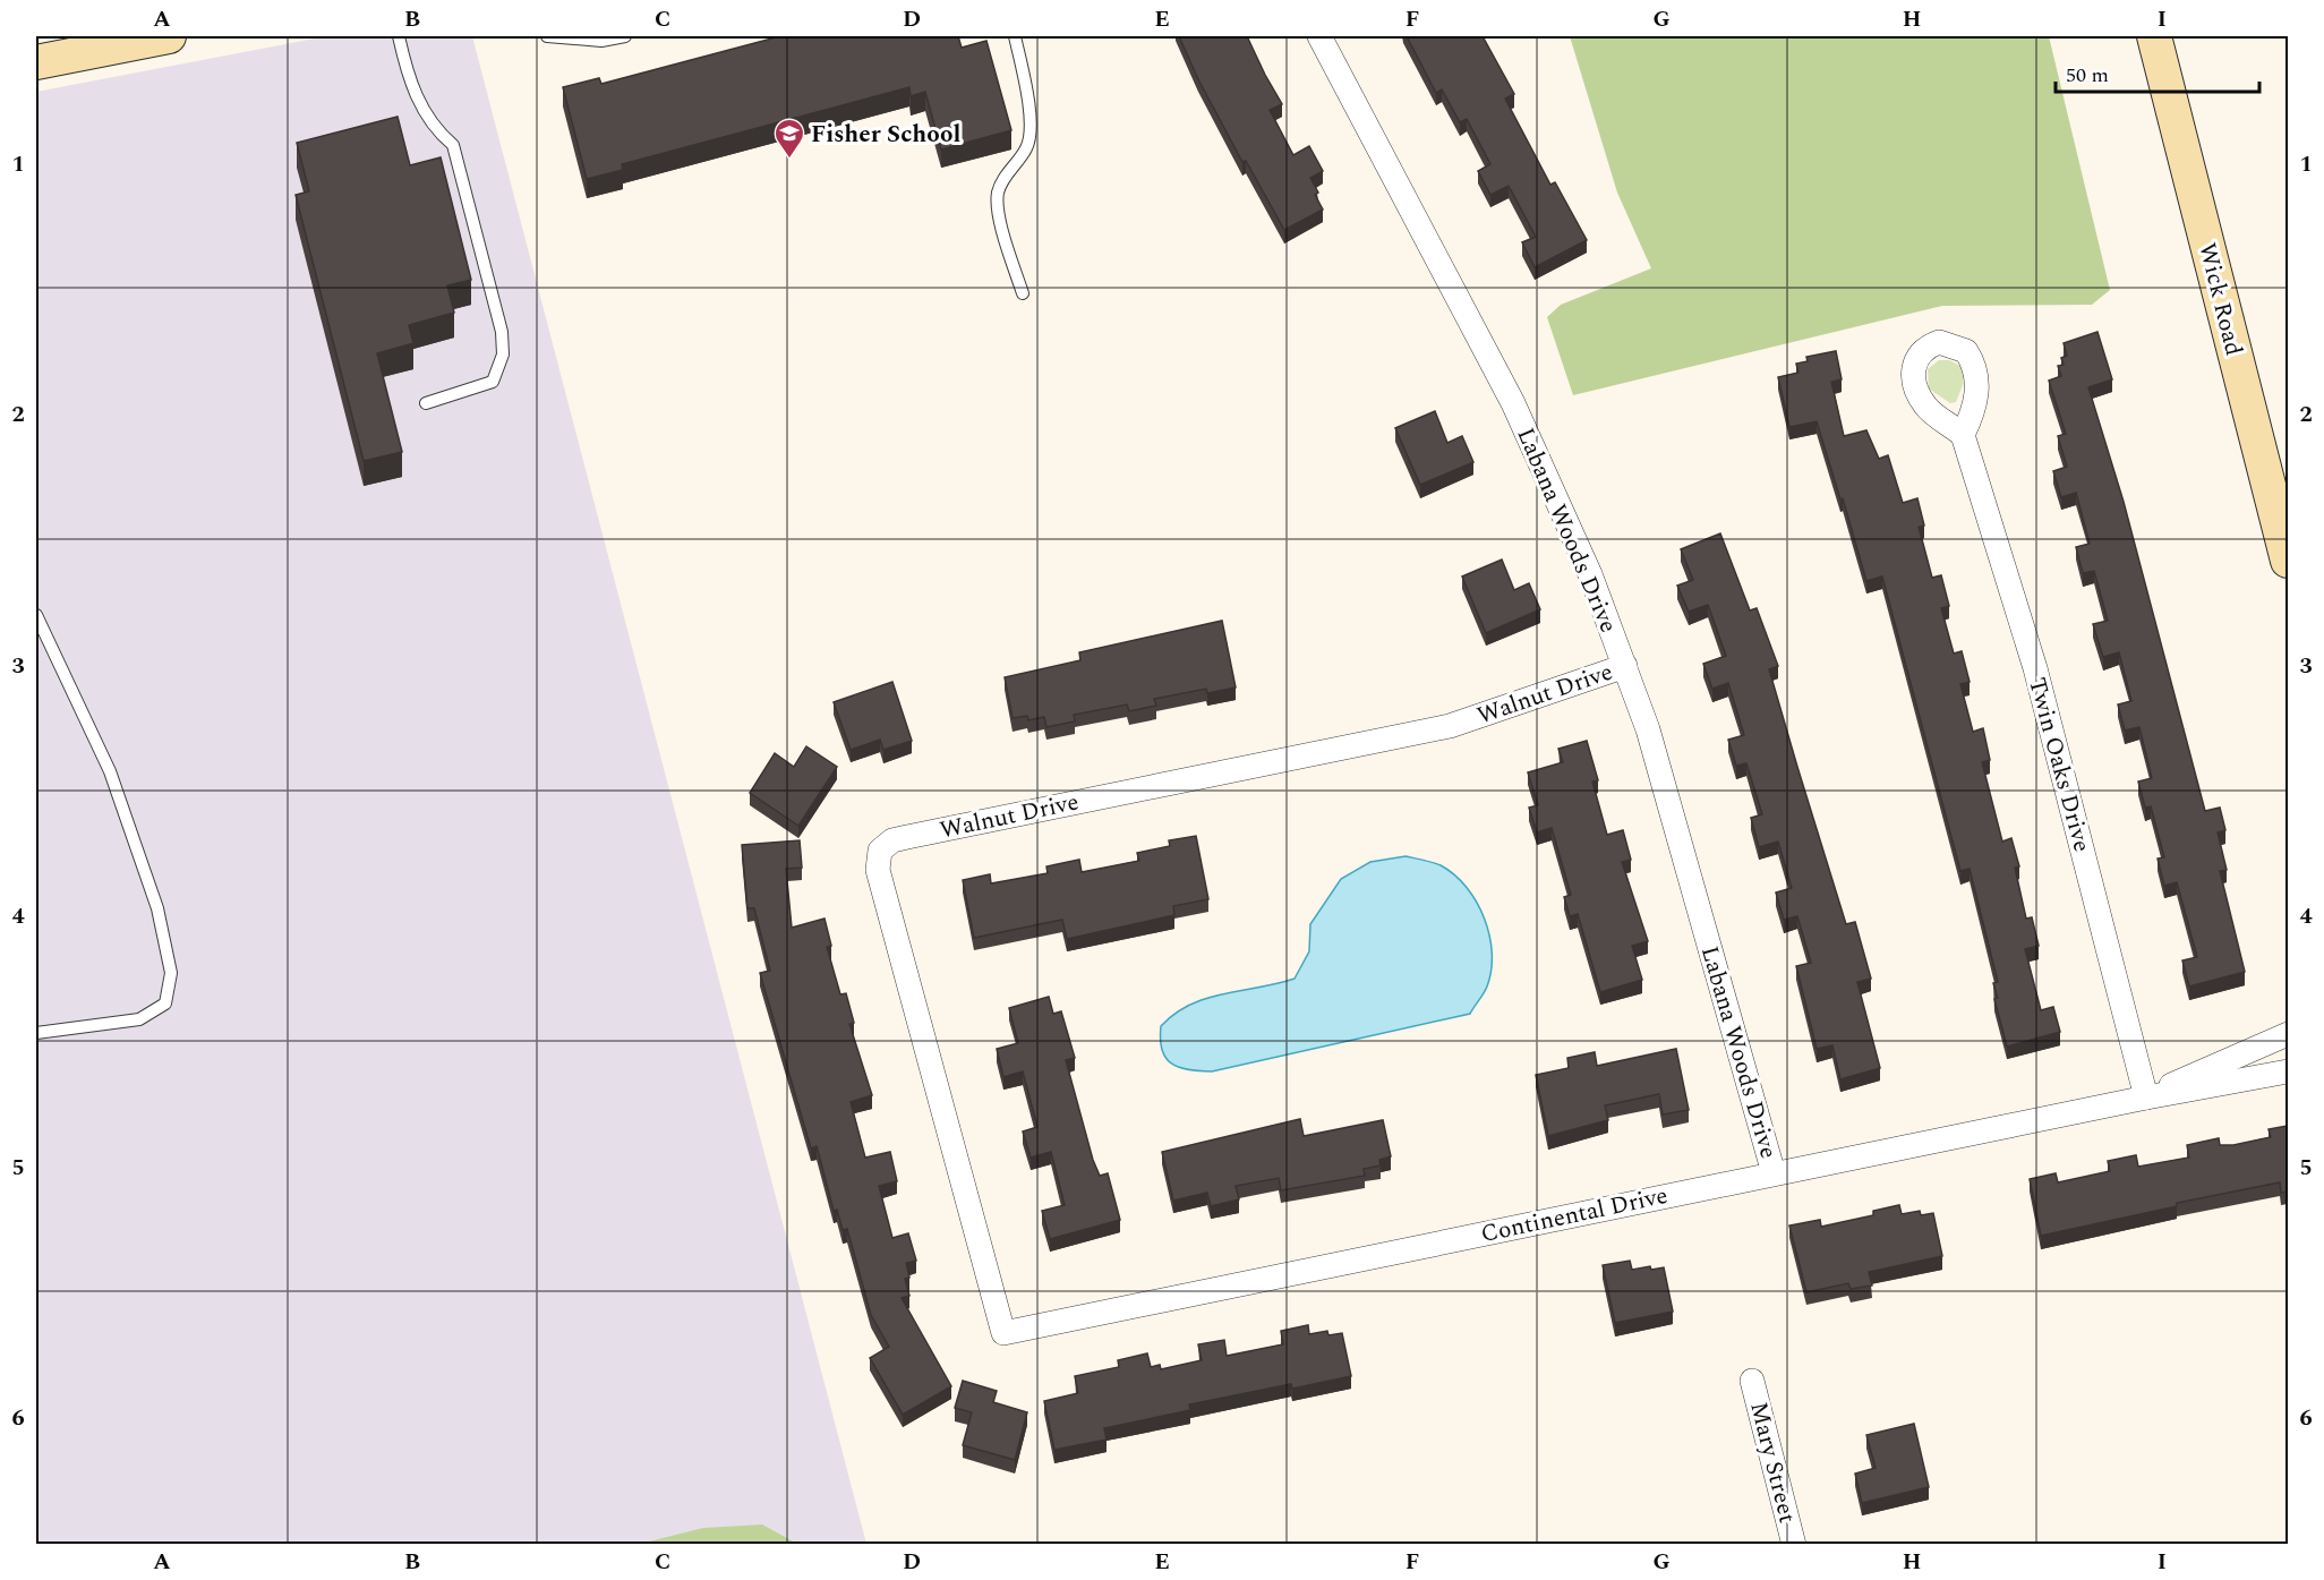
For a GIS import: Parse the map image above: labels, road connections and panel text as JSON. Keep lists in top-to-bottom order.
{
  "streets": {
    "street": [
      "Wick Road",
      "Labana Woods Drive",
      "Walnut Drive",
      "Twin Oaks Drive",
      "Continental Drive",
      "Mary Street"
    ]
  },
  "crossings": [
    ["Labana Woods Drive", "Walnut Drive"],
    ["Labana Woods Drive", "Continental Drive"],
    ["Walnut Drive", "Continental Drive"],
    ["Twin Oaks Drive", "Continental Drive"]
  ],
  "places": {
    "school or university": ["Fisher School"]
  },
  "scale_bar": "50 m",
  "grid": {
    "columns": [
      "A",
      "B",
      "C",
      "D",
      "E",
      "F",
      "G",
      "H",
      "I"
    ],
    "rows": [
      "1",
      "2",
      "3",
      "4",
      "5",
      "6"
    ]
  }
}
